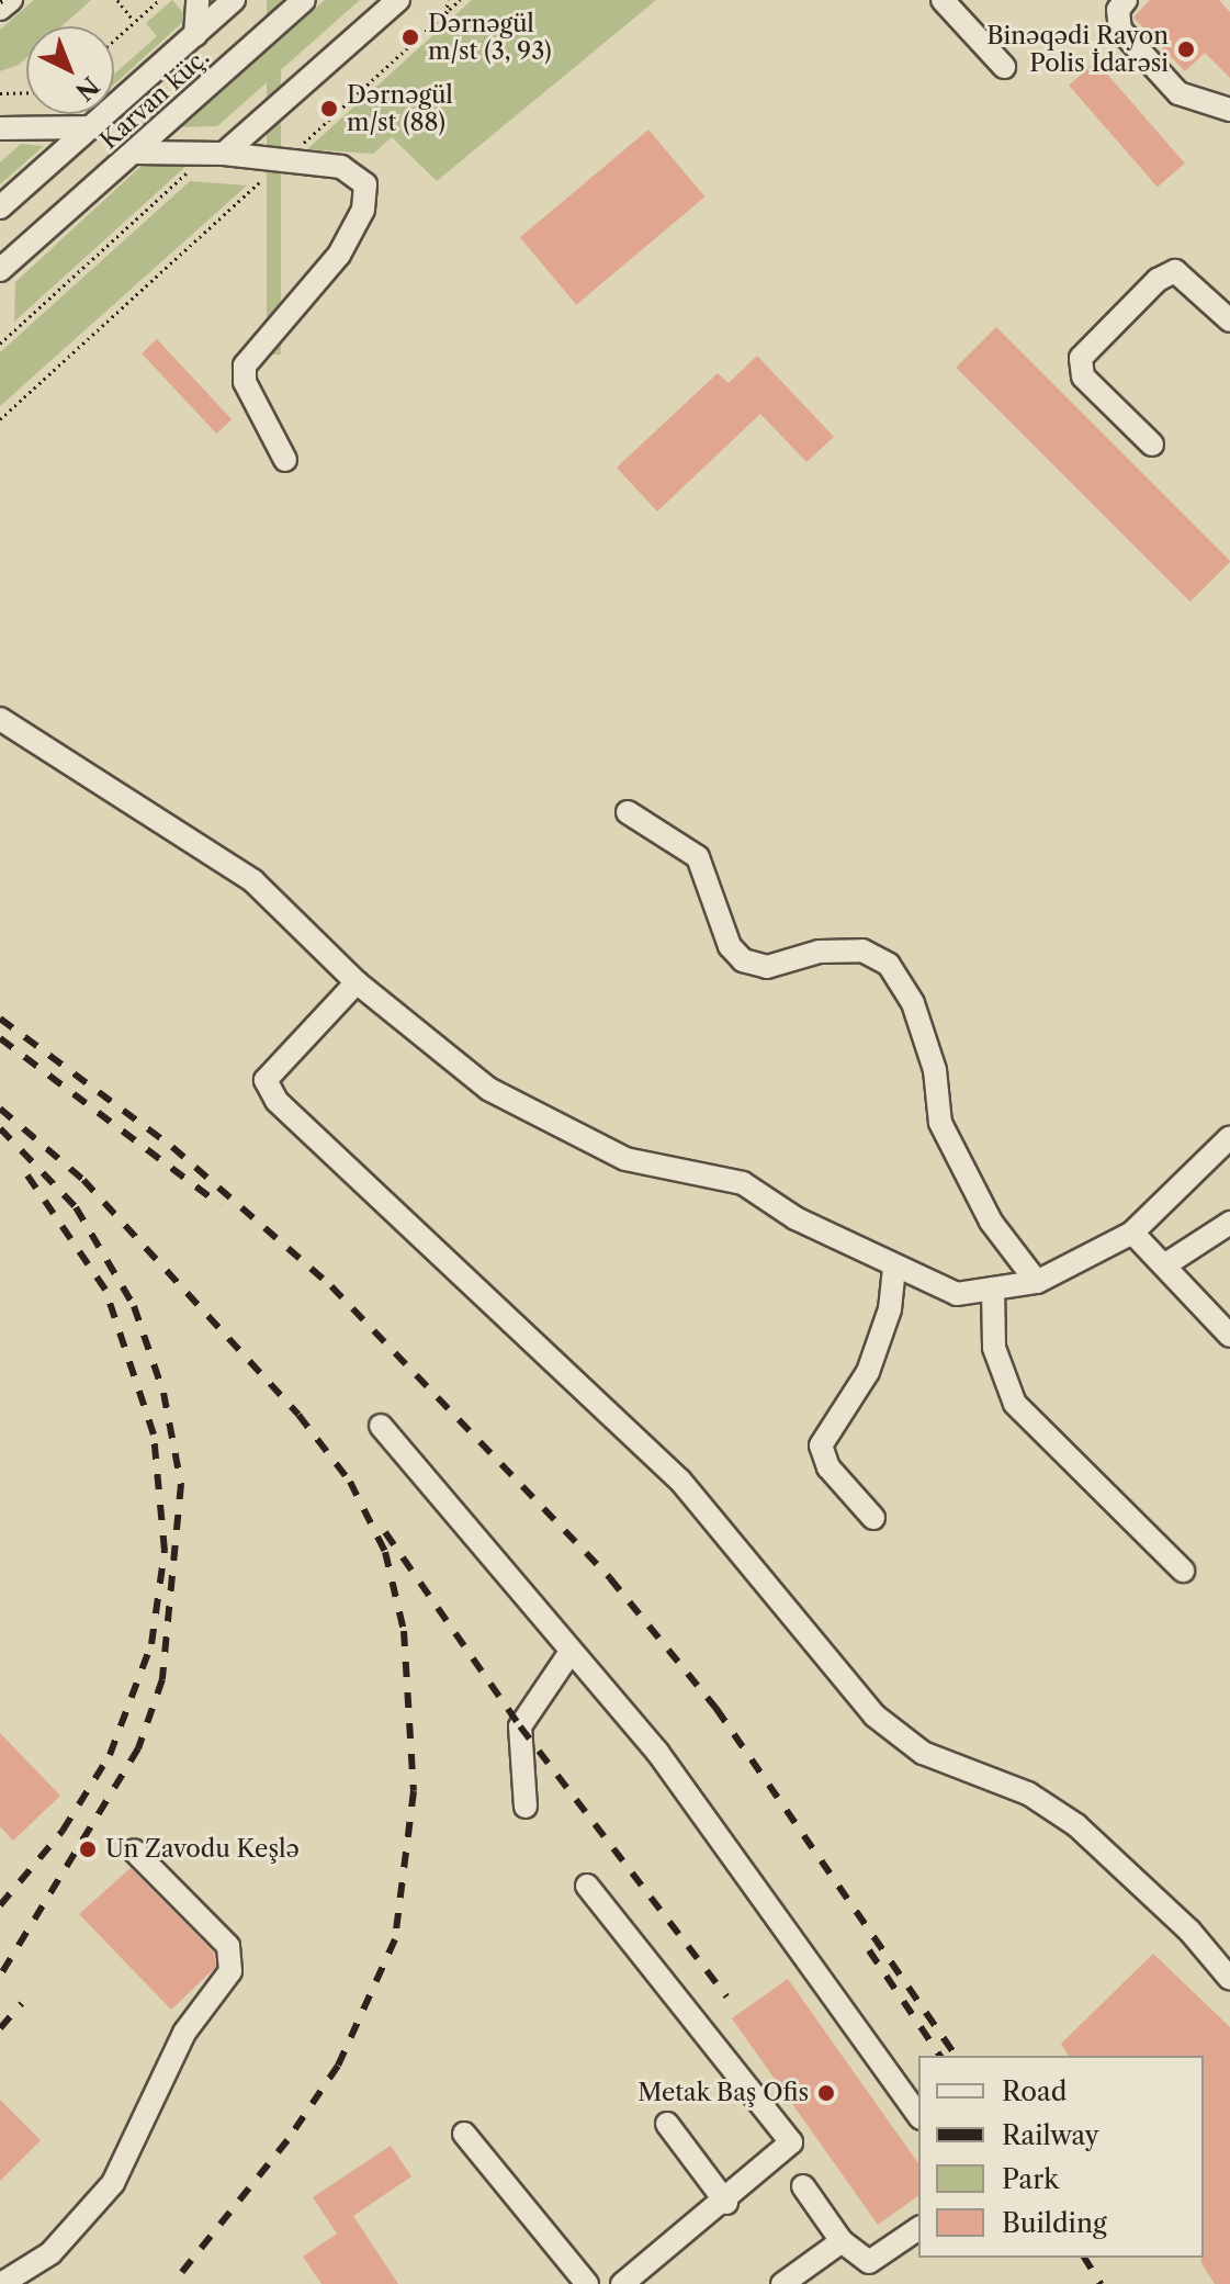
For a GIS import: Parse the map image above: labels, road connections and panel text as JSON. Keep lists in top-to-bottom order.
{
  "streets": {
    "street": ["Karvan küç."]
  },
  "places": [
    "Dərnəgül m/st (3, 93)",
    "Binəqədi Rayon Polis İdarəsi",
    "Dərnəgül m/st (88)",
    "Un Zavodu Keşlə",
    "Metak Baş Ofis"
  ],
  "legend": [
    "Road",
    "Railway",
    "Park",
    "Building"
  ],
  "north": "bottom right"
}
